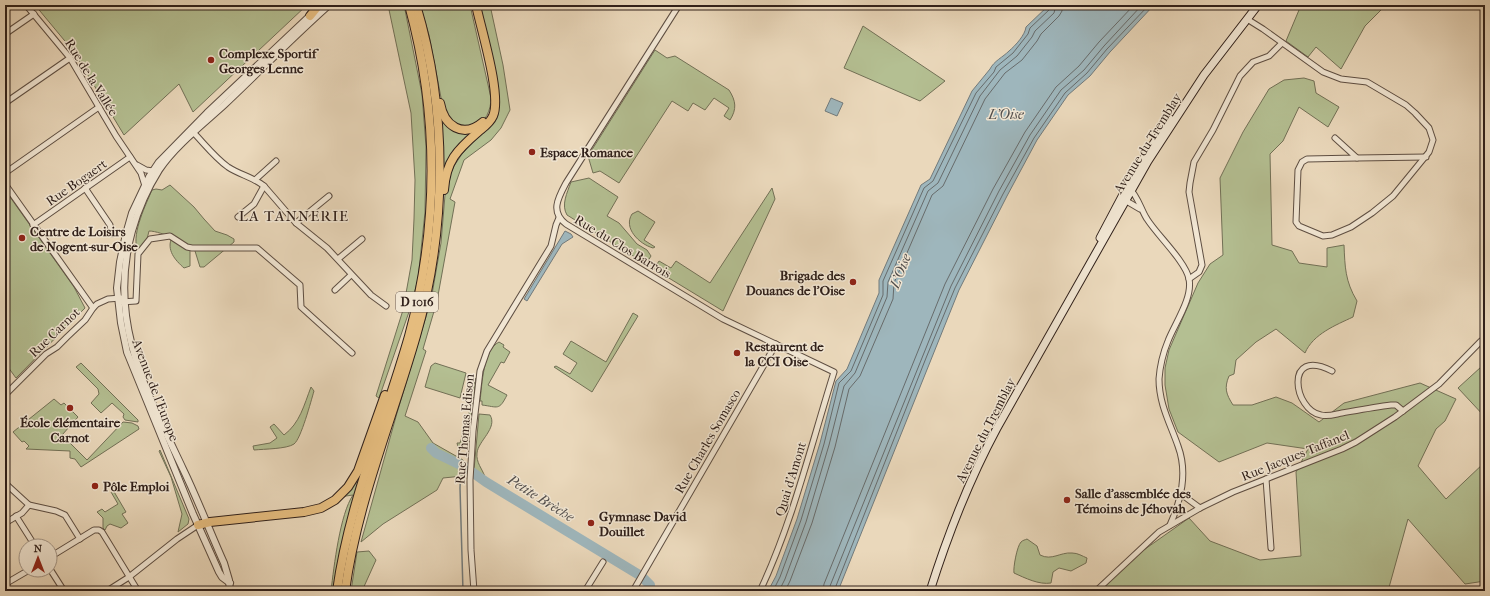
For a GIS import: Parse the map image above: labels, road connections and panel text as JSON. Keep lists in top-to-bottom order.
{
  "streets": {
    "highway": ["D 1016"],
    "main road": ["Avenue du Tremblay"],
    "street": [
      "Rue de la Vallée",
      "Rue Bogaert",
      "Rue du Clos Barrois",
      "Rue Carnot",
      "Avenue de l'Europe",
      "Rue Thomas Edison",
      "Rue Charles Somasco",
      "Rue Jacques Taffanel",
      "Quai d'Amont"
    ]
  },
  "crossings": [
    ["Rue de la Vallée", "Rue Bogaert"],
    ["Rue de la Vallée", "Avenue de l'Europe"],
    ["Rue du Clos Barrois", "Rue Thomas Edison"],
    ["Rue du Clos Barrois", "Rue Charles Somasco"],
    ["Rue du Clos Barrois", "Quai d'Amont"],
    ["D 1016", "Avenue de l'Europe"],
    ["Rue Carnot", "Avenue de l'Europe"]
  ],
  "districts": ["LA TANNERIE"],
  "water": ["L’Oise", "L'Oise", "Petite Brèche"],
  "places": [
    "Complexe Sportif Georges Lenne",
    "Espace Romance",
    "Centre de Loisirs de Nogent-sur-Oise",
    "Brigade des Douanes de l'Oise",
    "Restaurent de la CCI Oise",
    "École élémentaire Carnot",
    "Pôle Emploi",
    "Salle d'assemblée des Témoins de Jéhovah",
    "Gymnase David Douillet"
  ],
  "north": "top"
}
